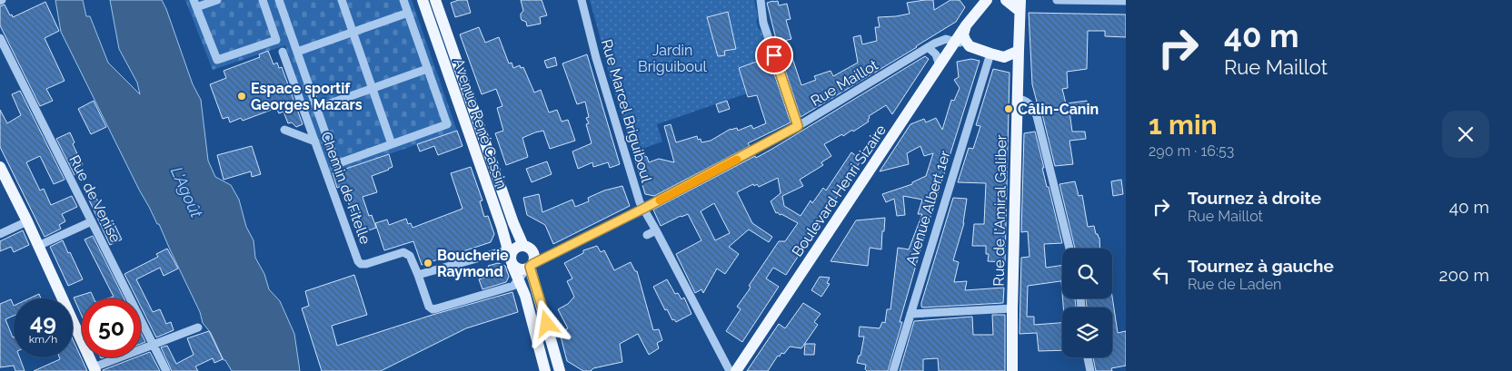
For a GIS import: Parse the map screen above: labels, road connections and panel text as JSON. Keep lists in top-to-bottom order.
{
  "streets": {
    "main road": ["Avenue René Cassin", "Boulevard Henri Sizaire", "Rue de l'Amiral Galiber"],
    "street": [
      "Rue Maillot",
      "Rue Marcel Briguiboul",
      "Chemin de Fitelle",
      "Rue de Venise",
      "Avenue Albert 1er"
    ]
  },
  "crossings": [
    ["Rue Maillot", "Rue Marcel Briguiboul"],
    ["Rue Maillot", "Boulevard Henri Sizaire"]
  ],
  "water": ["L'Agoût"],
  "parks": ["Jardin Briguiboul"],
  "places": ["Espace sportif Georges Mazars", "Câlin-Canin", "Boucherie Raymond"],
  "page": {
    "turn": ["40 m", "Rue Maillot"],
    "heading": ["1 min", "290 m · 16:53"],
    "list": [
      {
        "name": "Tournez à droite",
        "note": "Rue Maillot",
        "value": "40 m"
      },
      {
        "name": "Tournez à gauche",
        "note": "Rue de Laden",
        "value": "200 m"
      }
    ],
    "speed": "49 km/h",
    "limit": "50"
  }
}
